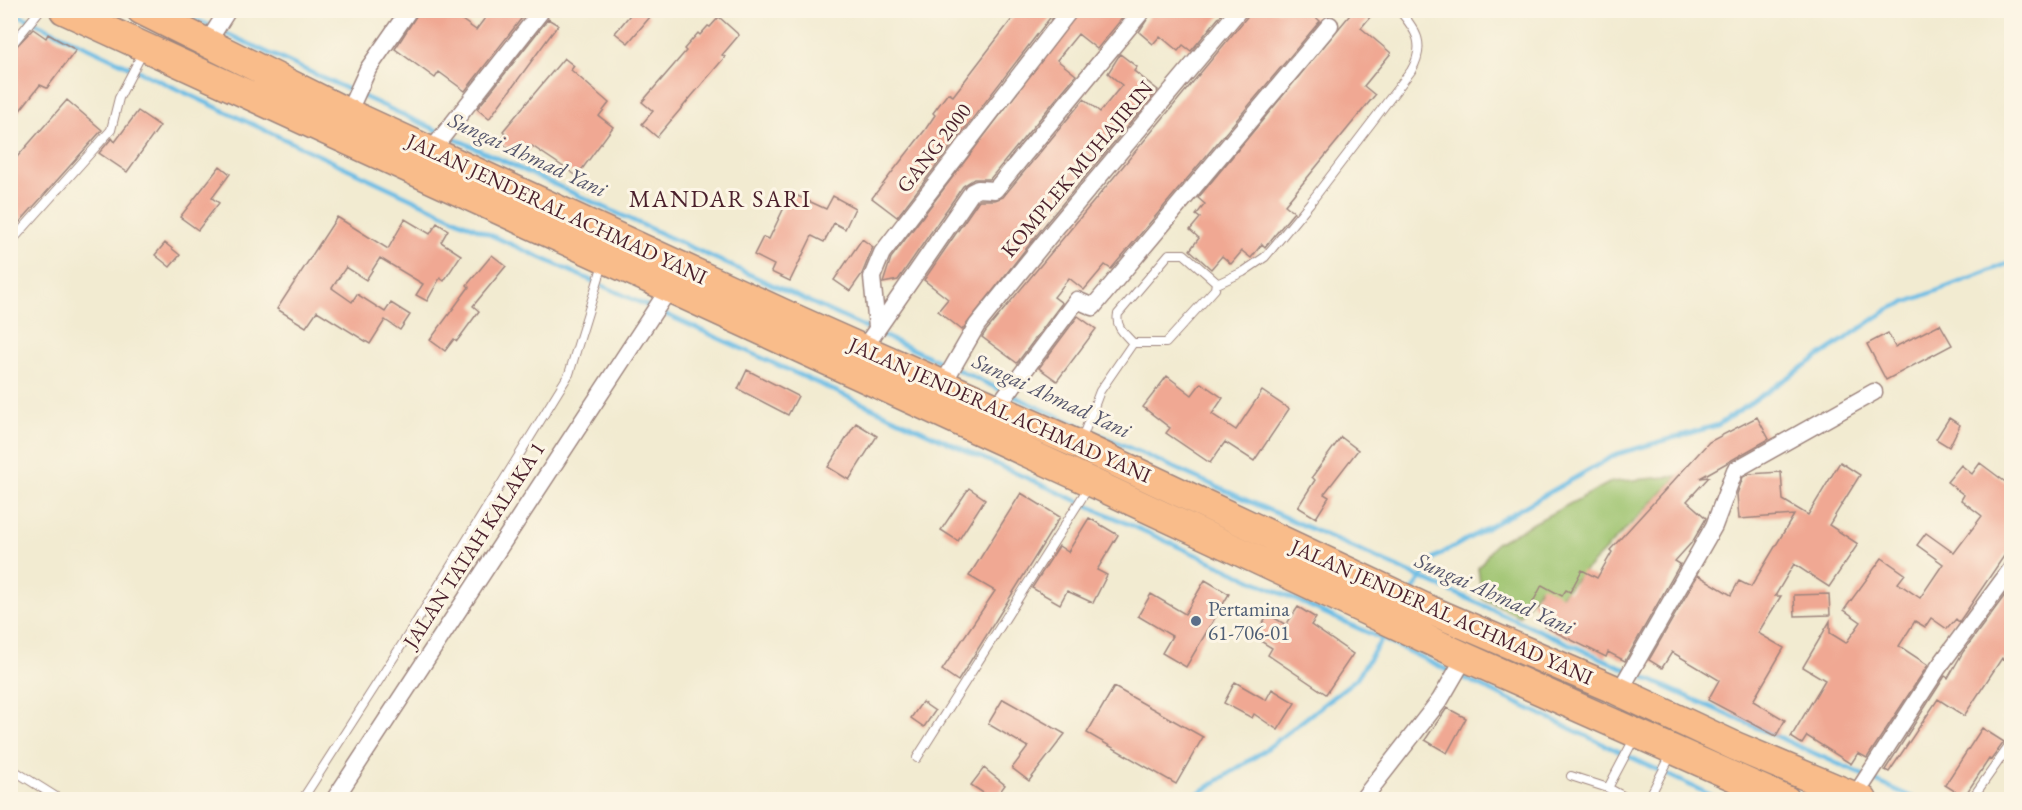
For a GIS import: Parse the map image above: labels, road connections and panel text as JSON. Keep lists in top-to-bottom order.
{
  "streets": {
    "highway": ["JALAN JENDERAL ACHMAD YANI"],
    "street": ["GANG 2000", "KOMPLEK MUHAJIRIN", "JALAN TATAH KALAKA 1"]
  },
  "crossings": [
    ["GANG 2000", "JALAN JENDERAL ACHMAD YANI"],
    ["KOMPLEK MUHAJIRIN", "JALAN JENDERAL ACHMAD YANI"],
    ["JALAN JENDERAL ACHMAD YANI", "JALAN TATAH KALAKA 1"]
  ],
  "districts": ["MANDAR SARI"],
  "water": ["Sungai Ahmad Yani"],
  "places": ["Pertamina 61-706-01"]
}
